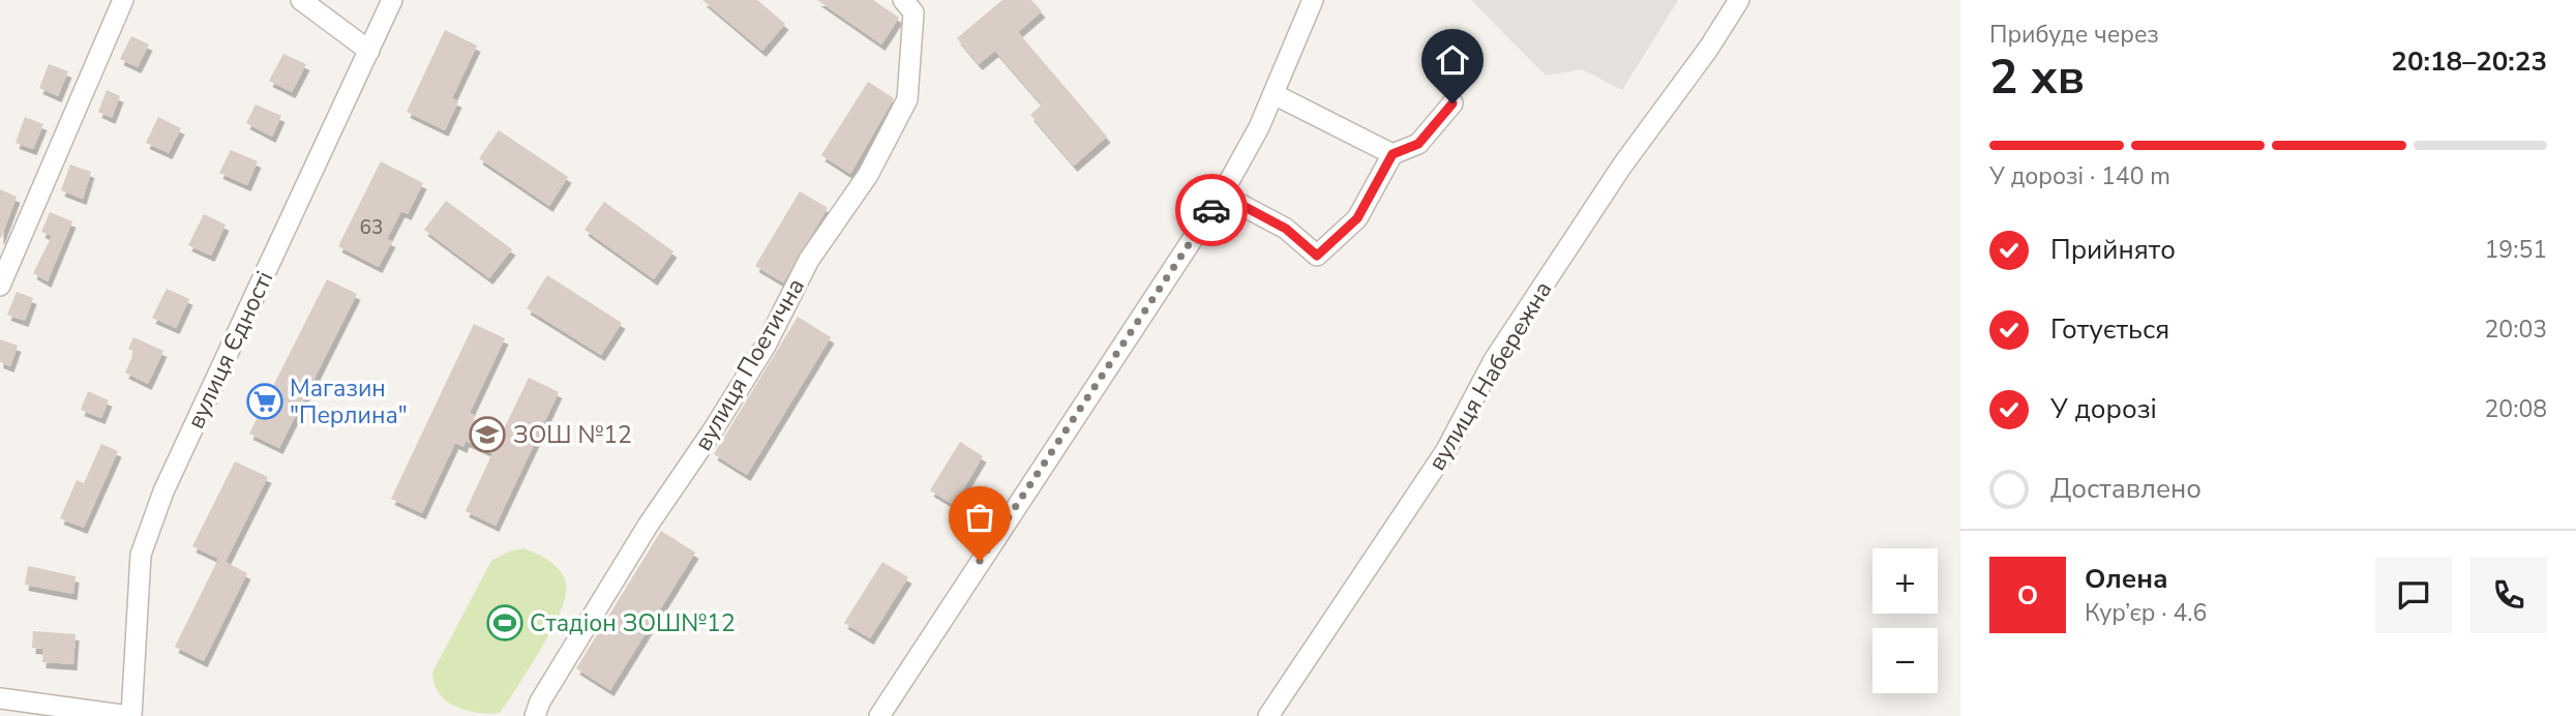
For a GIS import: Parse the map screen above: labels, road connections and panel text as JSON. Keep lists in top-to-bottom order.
{
  "streets": {
    "street": ["вулиця Єдності", "вулиця Поетична", "вулиця Набережна"]
  },
  "places": {
    "supermarket": ["Магазин \"Перлина\""],
    "school or university": ["ЗОШ №12"],
    "sports": ["Стадіон ЗОШ№12"]
  },
  "house_numbers": ["63"],
  "page": {
    "heading": ["2 хв", "Прибуде через", "20:18–20:23"],
    "panel": ["Олена", "Кур’єр · 4.6"],
    "bar": "У дорозі · 140 m",
    "list": [
      ["Прийнято", "19:51"],
      ["Готується", "20:03"],
      ["У дорозі", "20:08"],
      "Доставлено"
    ],
    "map_buttons": ["+", "−"],
    "round": "О"
  }
}
